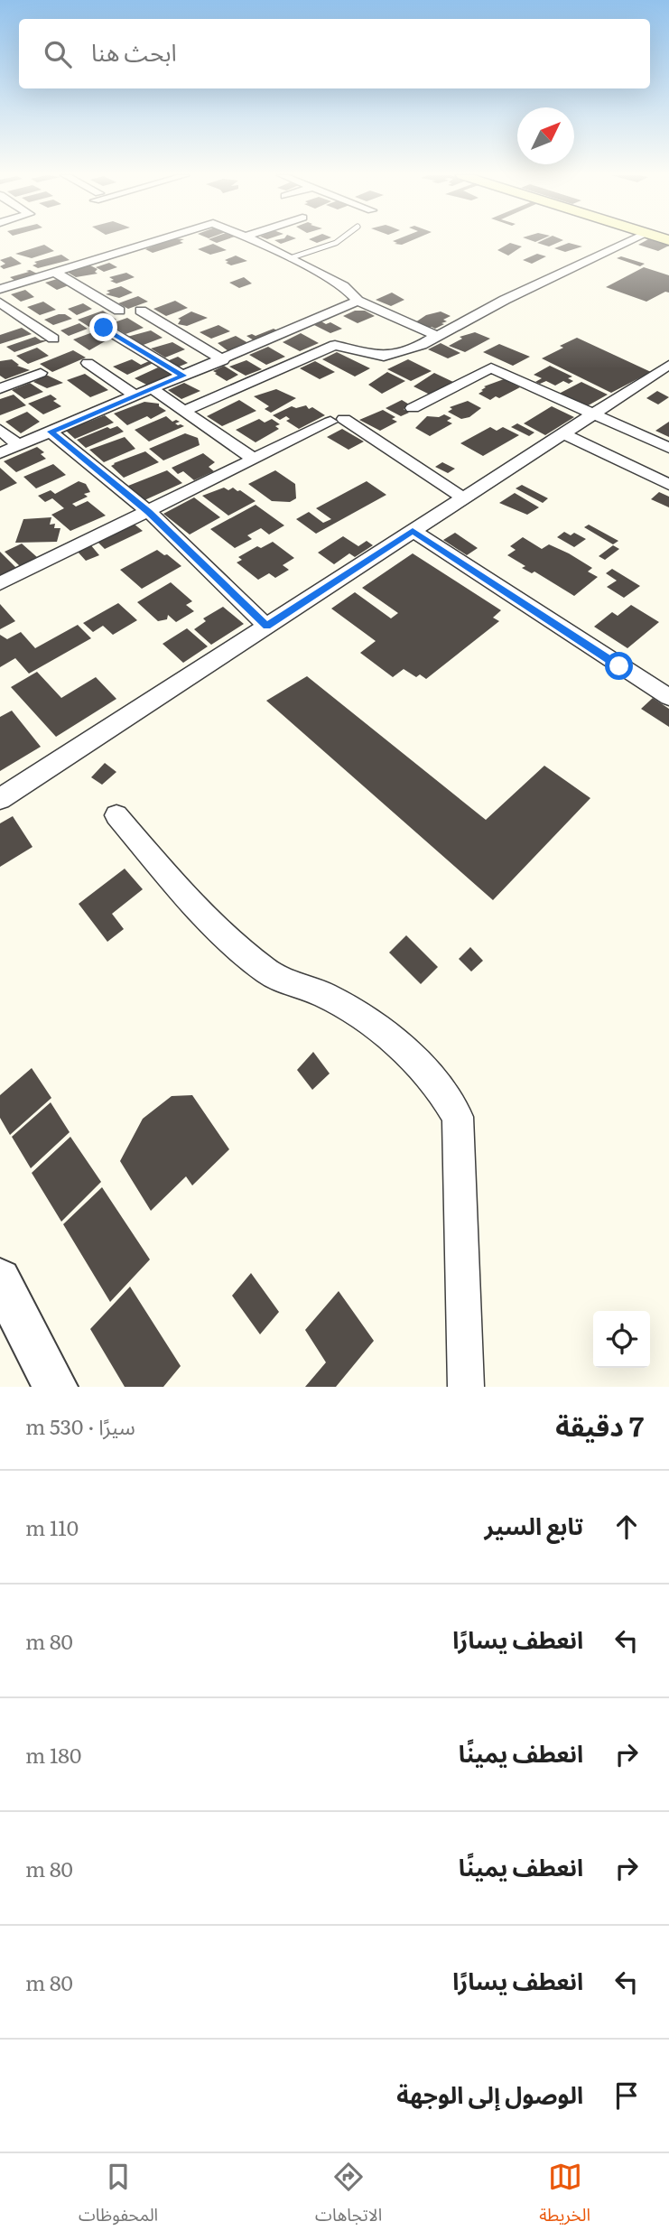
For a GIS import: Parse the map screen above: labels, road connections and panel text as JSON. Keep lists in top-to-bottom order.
{
  "north": "top right",
  "page": {
    "search": "ابحث هنا",
    "heading": ["7 دقيقة", "سيرًا · 530 m"],
    "list": [
      ["تابع السير", "110 m"],
      ["انعطف يسارًا", "80 m"],
      ["انعطف يمينًا", "180 m"],
      ["انعطف يمينًا", "80 m"],
      ["انعطف يسارًا", "80 m"],
      "الوصول إلى الوجهة"
    ],
    "nav": ["الخريطة", "الاتجاهات", "المحفوظات"]
  }
}
